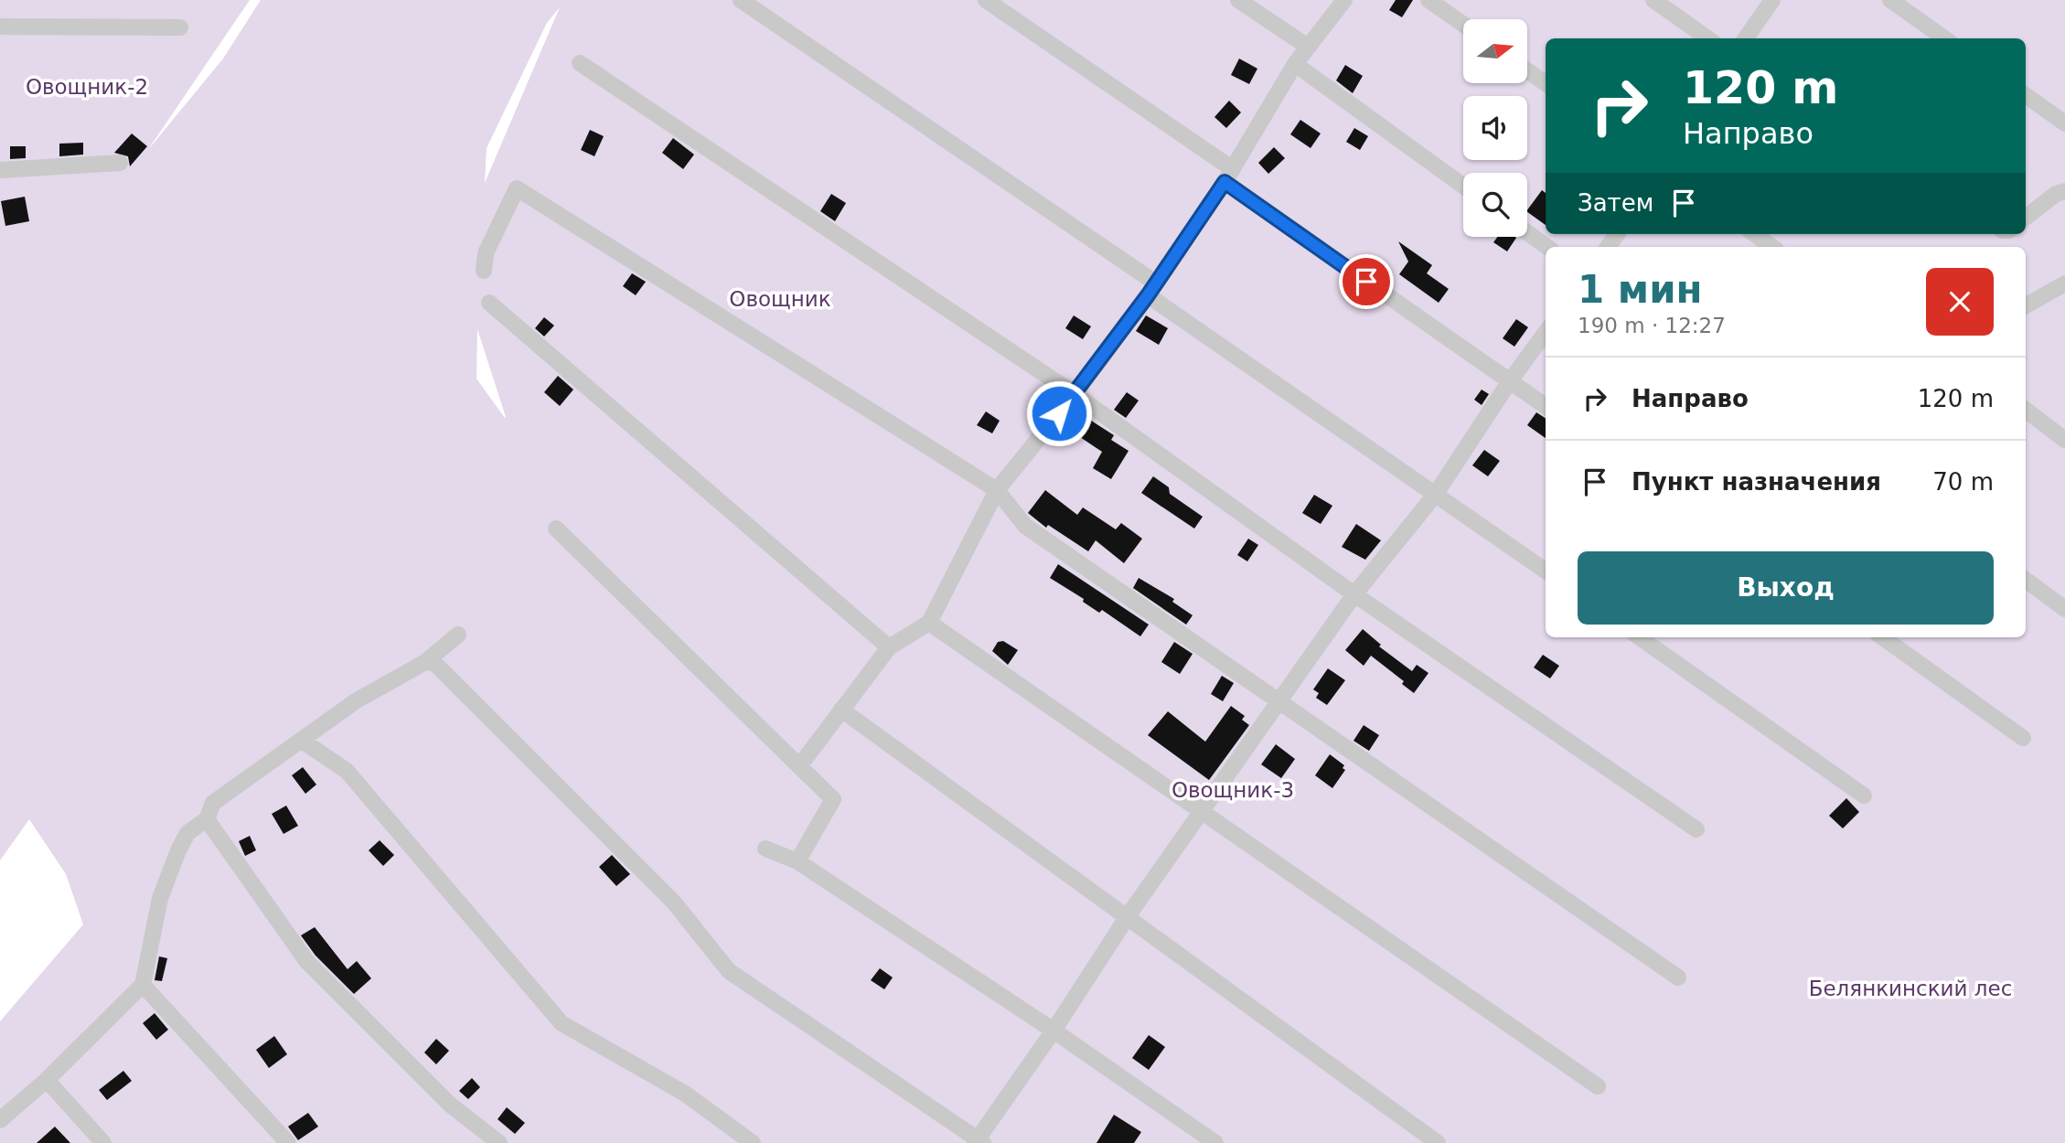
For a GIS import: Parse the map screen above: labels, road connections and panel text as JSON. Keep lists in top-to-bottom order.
{
  "parks": [
    "Овощник-2",
    "Овощник",
    "Овощник-3",
    "Белянкинский лес"
  ],
  "north": "right",
  "page": {
    "turn": ["120 m", "Направо"],
    "then": "Затем",
    "heading": ["1 мин", "190 m · 12:27"],
    "list": [
      {
        "name": "Направо",
        "value": "120 m"
      },
      {
        "name": "Пункт назначения",
        "value": "70 m"
      }
    ],
    "buttons": "Выход"
  }
}
